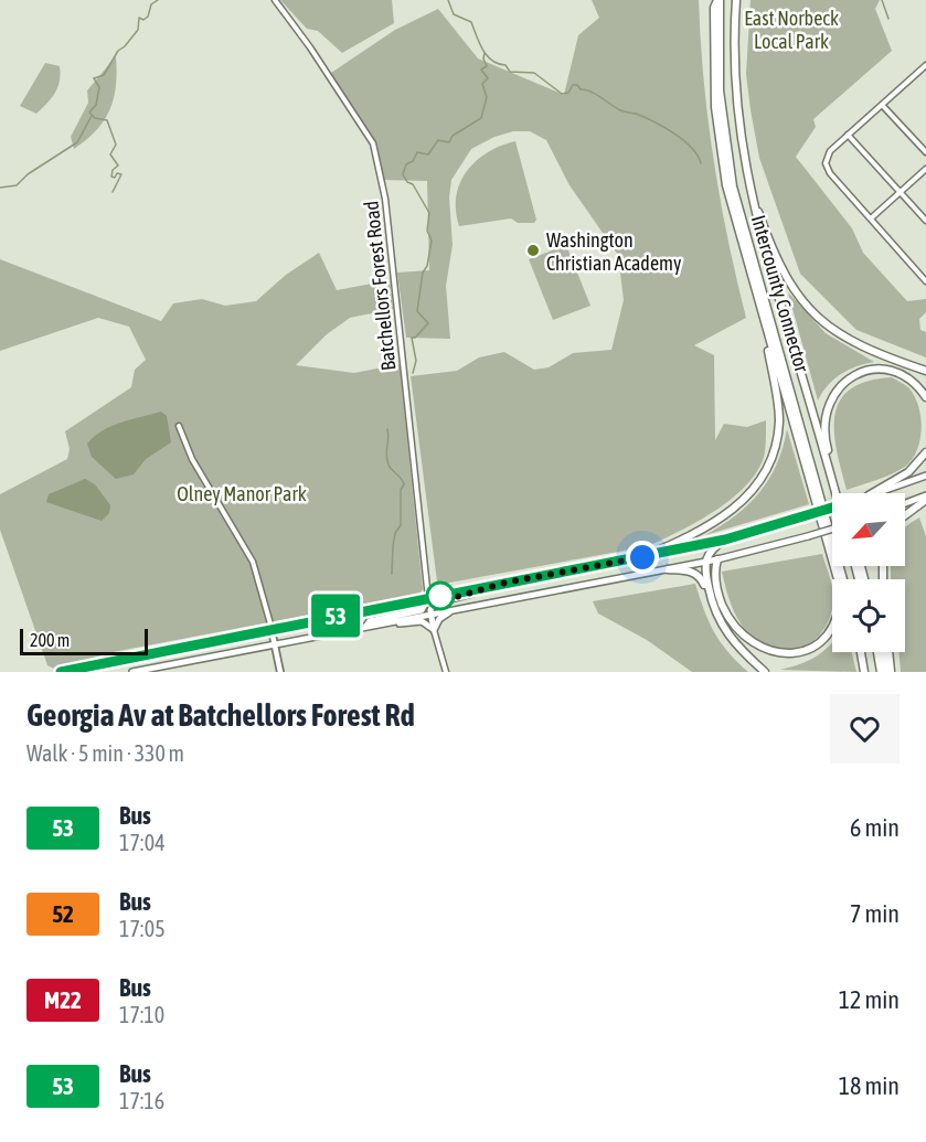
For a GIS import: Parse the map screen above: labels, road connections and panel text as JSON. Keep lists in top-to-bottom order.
{
  "streets": {
    "highway": ["Intercounty Connector"],
    "street": ["Batchellors Forest Road"]
  },
  "parks": ["East Norbeck Local Park", "Olney Manor Park"],
  "places": ["Washington Christian Academy"],
  "lines": ["bus line 53"],
  "scale_bar": "200 m",
  "north": "bottom left",
  "page": {
    "on_map": "53",
    "scale": "200 m",
    "heading": ["Georgia Av at Batchellors Forest Rd", "Walk · 5 min · 330 m"],
    "list": [
      {
        "mark": "53",
        "name": "Bus",
        "note": "17:04",
        "value": "6 min"
      },
      {
        "mark": "52",
        "name": "Bus",
        "note": "17:05",
        "value": "7 min"
      },
      {
        "mark": "M22",
        "name": "Bus",
        "note": "17:10",
        "value": "12 min"
      },
      {
        "mark": "53",
        "name": "Bus",
        "note": "17:16",
        "value": "18 min"
      }
    ]
  }
}
